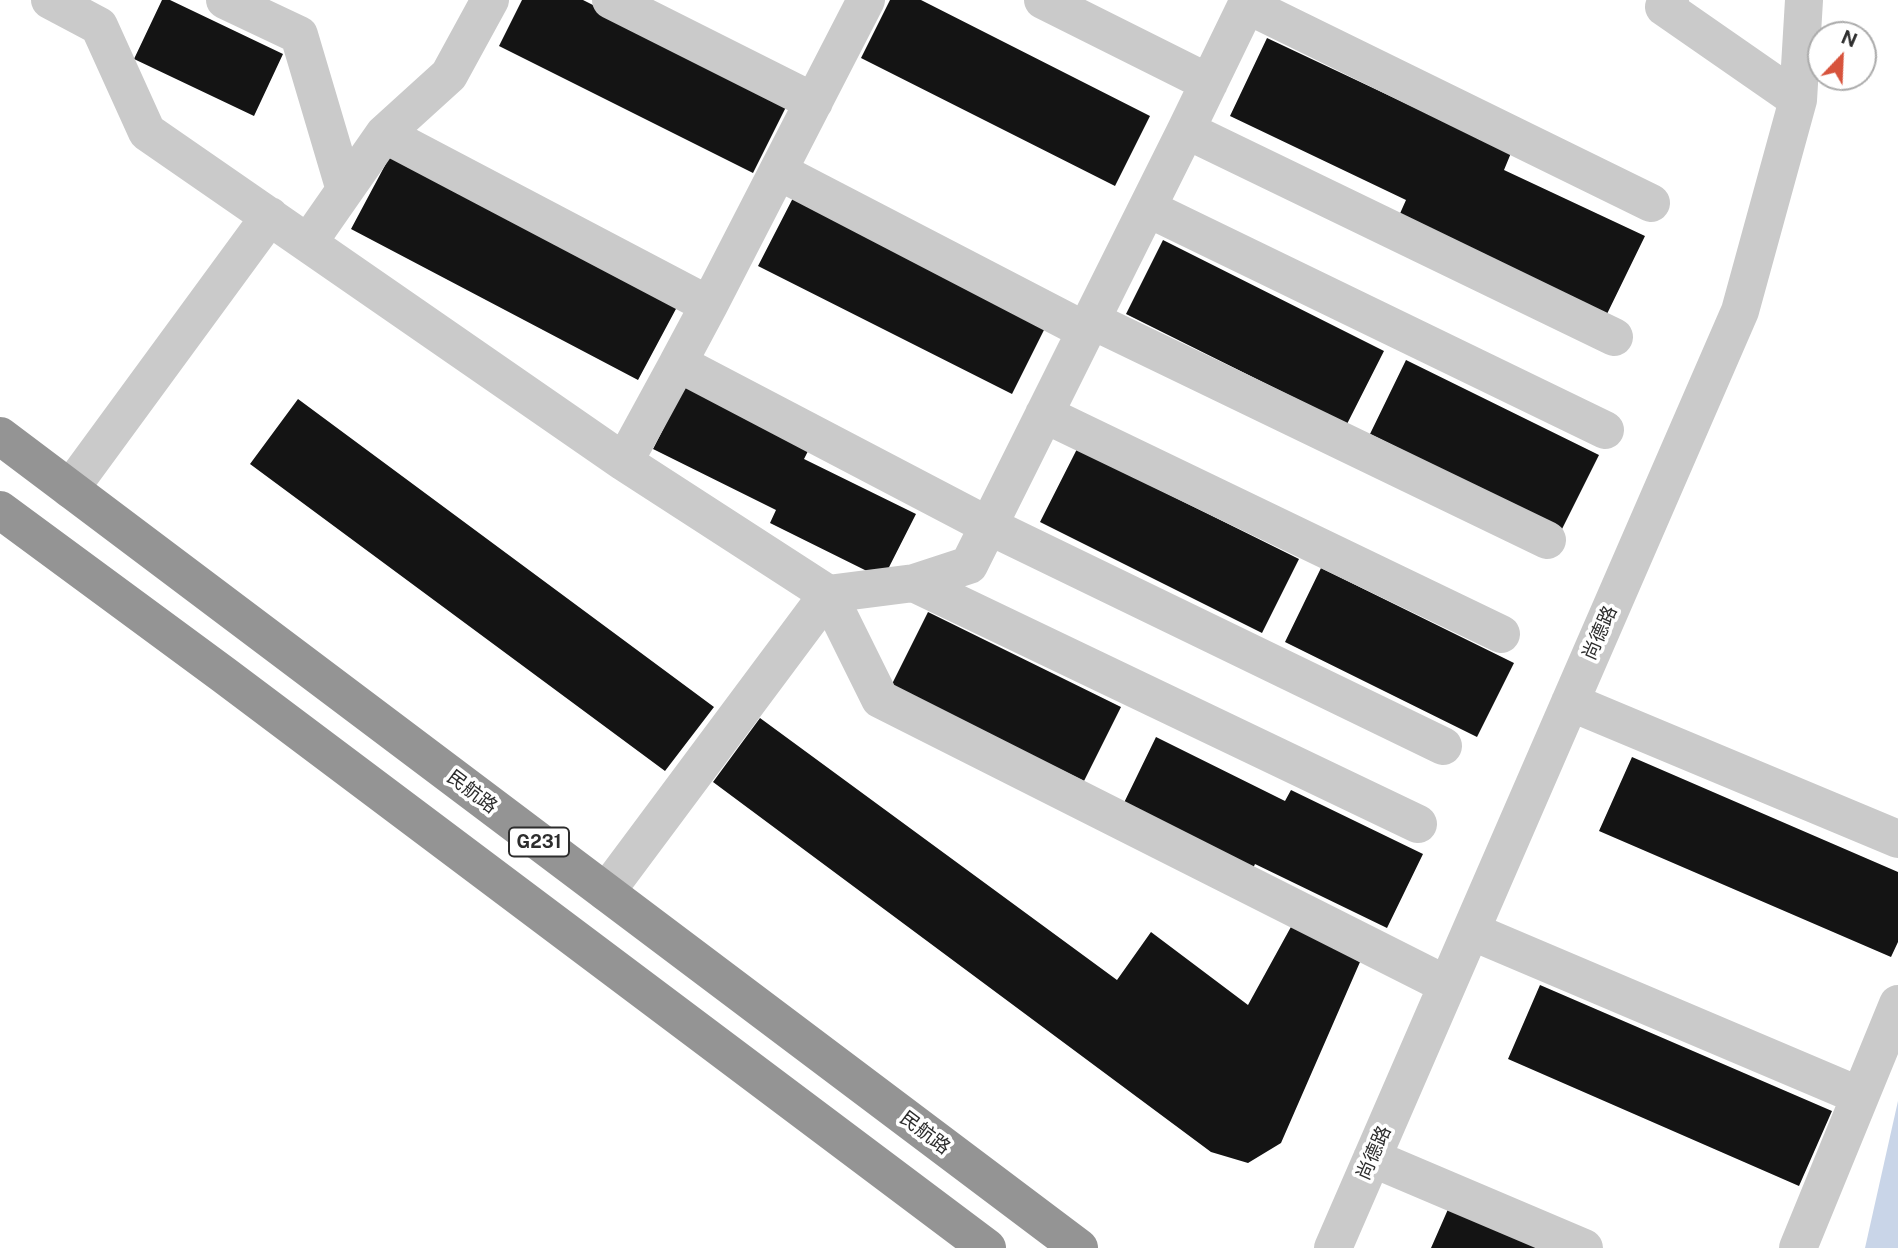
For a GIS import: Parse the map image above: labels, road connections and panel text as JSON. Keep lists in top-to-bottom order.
{
  "streets": {
    "highway": ["民航路", "G231"],
    "street": ["尚德路"]
  },
  "north": "top right"
}
